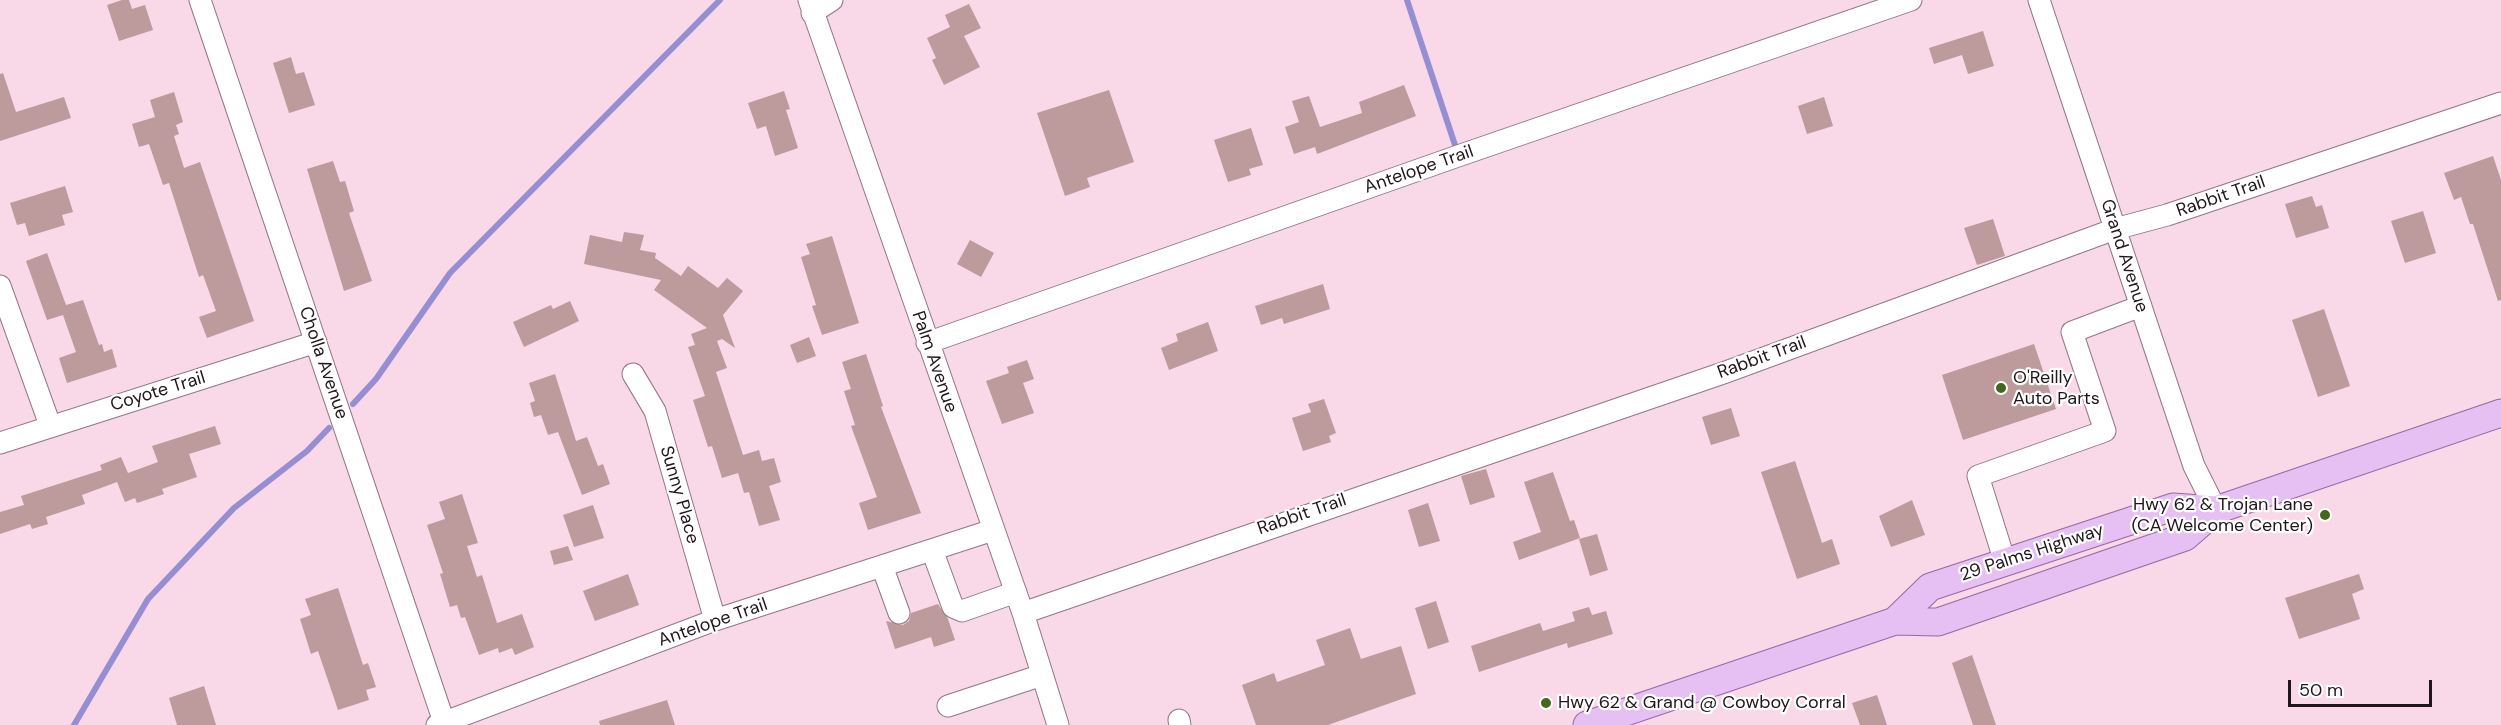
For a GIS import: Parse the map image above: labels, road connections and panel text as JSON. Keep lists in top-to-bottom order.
{
  "streets": {
    "main road": ["29 Palms Highway"],
    "street": [
      "Antelope Trail",
      "Rabbit Trail",
      "Grand Avenue",
      "Palm Avenue",
      "Cholla Avenue",
      "Coyote Trail",
      "Sunny Place"
    ]
  },
  "crossings": [
    ["Antelope Trail", "Palm Avenue"],
    ["Antelope Trail", "Cholla Avenue"],
    ["Antelope Trail", "Sunny Place"],
    ["Rabbit Trail", "Grand Avenue"],
    ["Rabbit Trail", "Palm Avenue"],
    ["Grand Avenue", "29 Palms Highway"],
    ["Cholla Avenue", "Coyote Trail"]
  ],
  "places": ["O'Reilly Auto Parts", "Hwy 62 & Trojan Lane (CA Welcome Center)", "Hwy 62 & Grand @ Cowboy Corral"],
  "scale_bar": "50 m"
}
